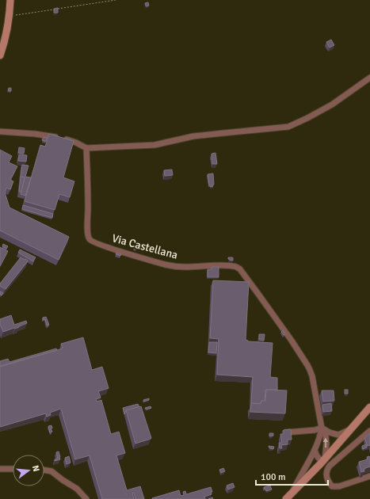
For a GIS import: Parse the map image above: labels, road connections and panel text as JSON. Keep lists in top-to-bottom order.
{
  "streets": {
    "street": ["Via Castellana"]
  },
  "scale_bar": "100 m",
  "north": "right"
}
